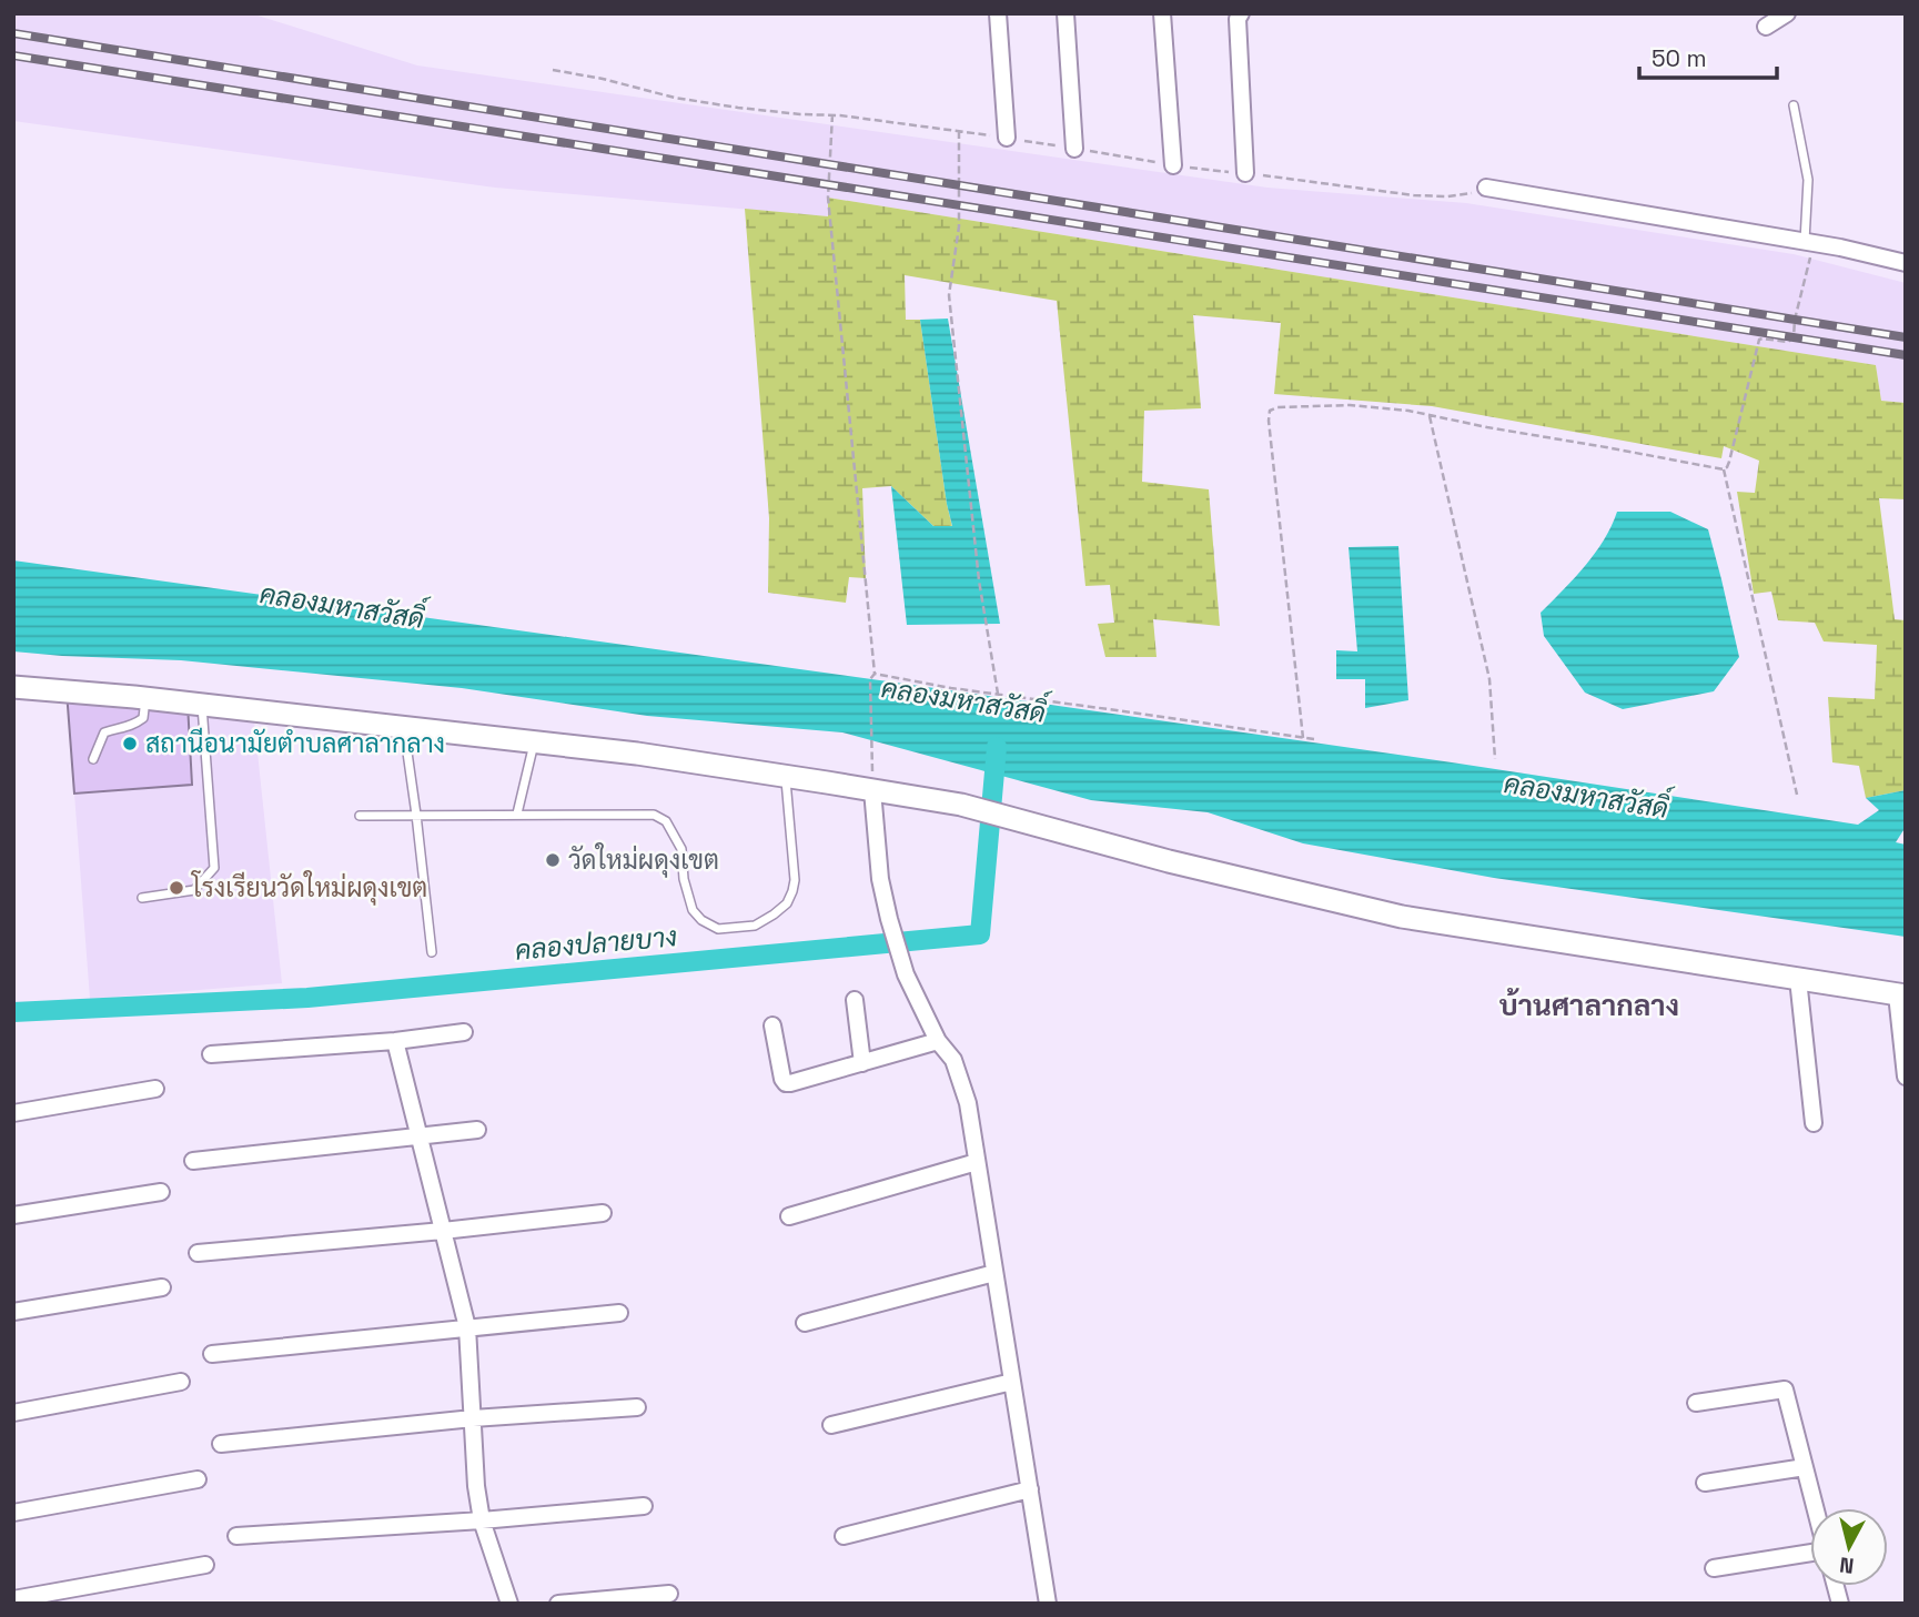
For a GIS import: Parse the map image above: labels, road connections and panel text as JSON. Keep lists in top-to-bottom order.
{
  "districts": ["บ้านศาลากลาง"],
  "water": ["คลองมหาสวัสดิ์", "คลองปลายบาง"],
  "places": ["สถานีอนามัยตำบลศาลากลาง", "วัดใหม่ผดุงเขต", "โรงเรียนวัดใหม่ผดุงเขต"],
  "scale_bar": "50 m",
  "north": "bottom"
}
